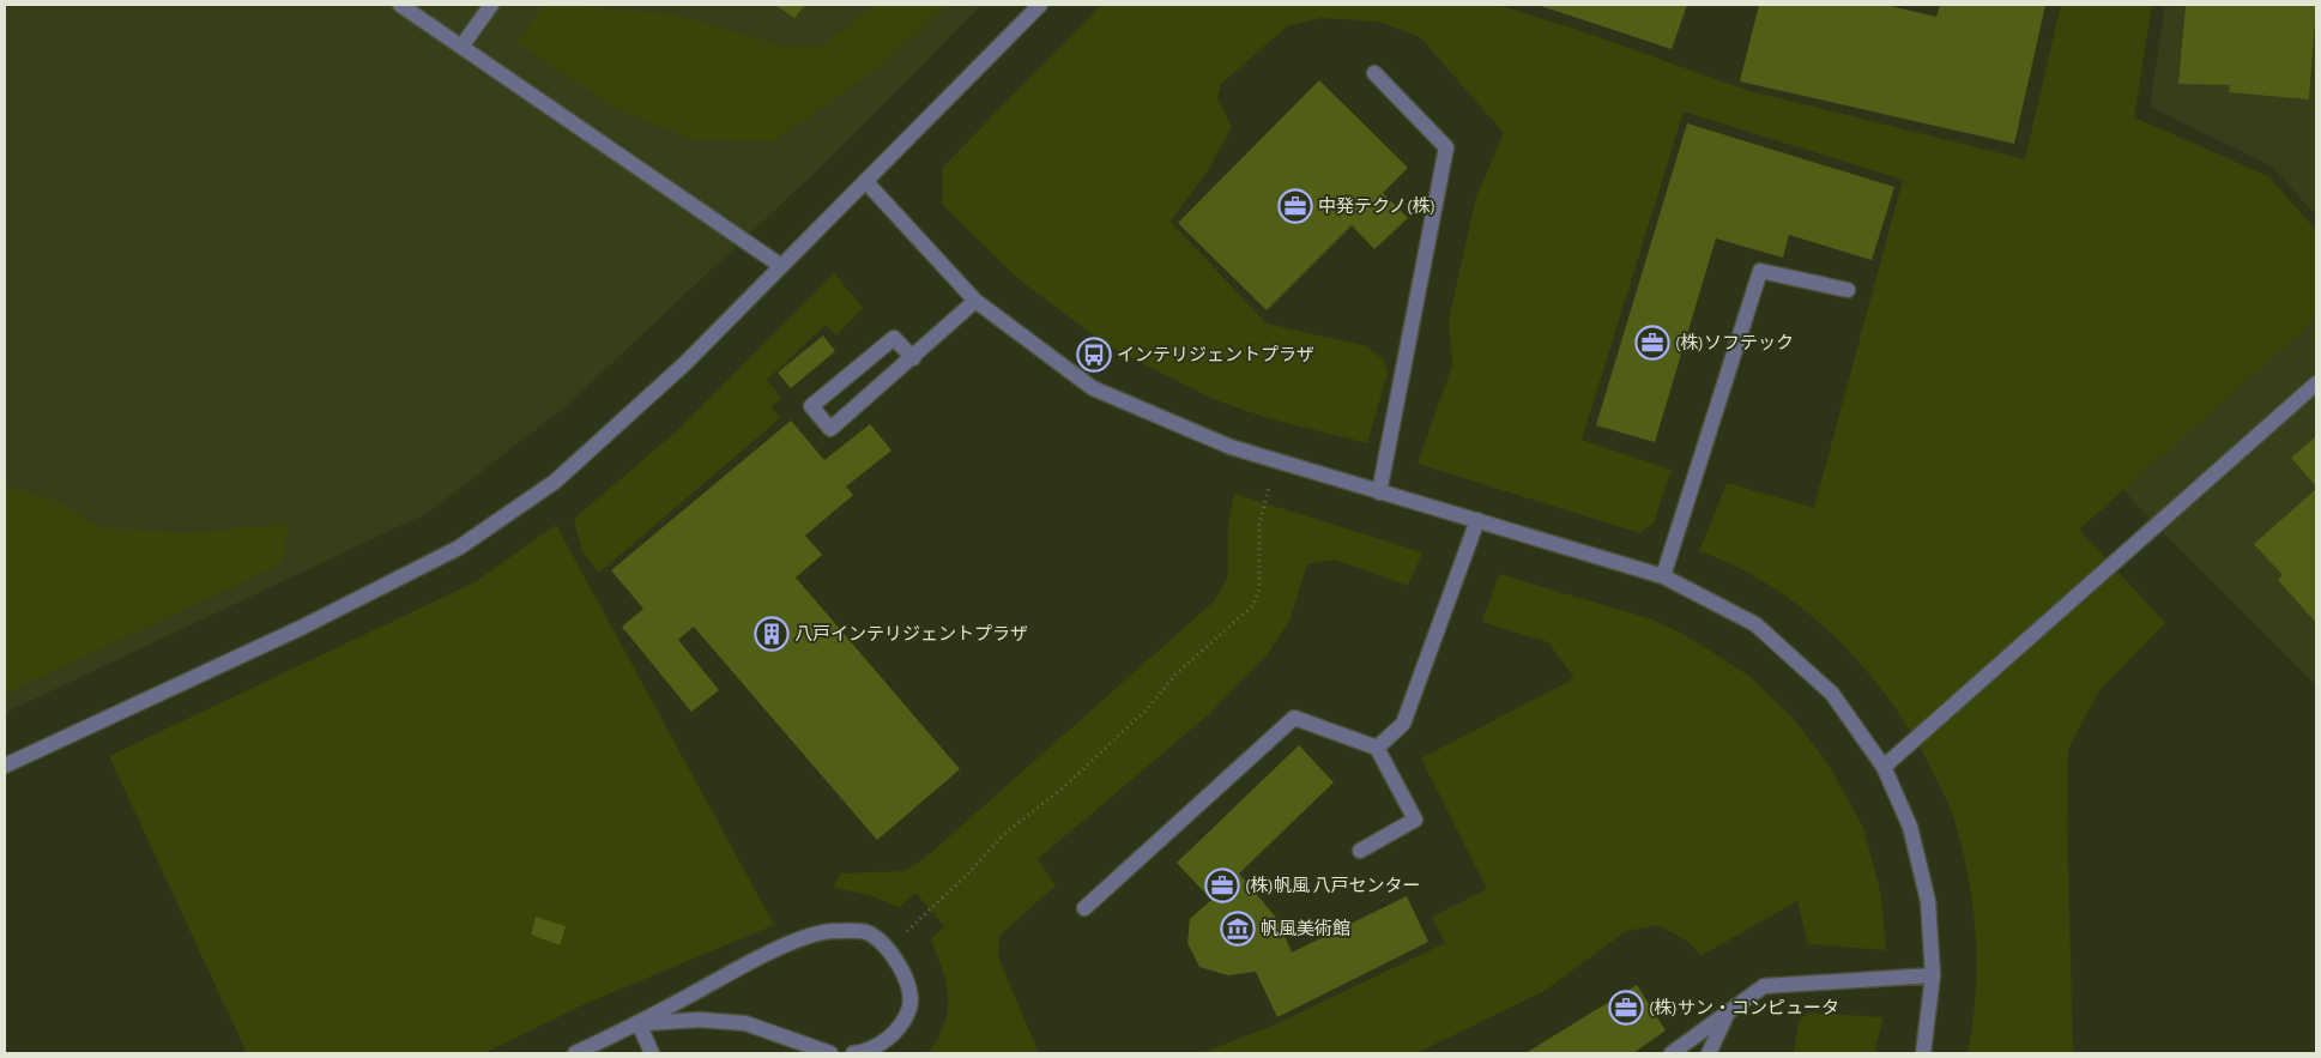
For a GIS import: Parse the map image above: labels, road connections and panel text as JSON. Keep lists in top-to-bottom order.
{
  "places": {
    "office": [
      "中発テクノ(株)",
      "(株)ソフテック",
      "(株)帆風 八戸センター",
      "(株)サン・コンピュータ"
    ],
    "bus stop": ["インテリジェントプラザ"],
    "building": ["八戸インテリジェントプラザ"],
    "museum": ["帆風美術館"]
  }
}
